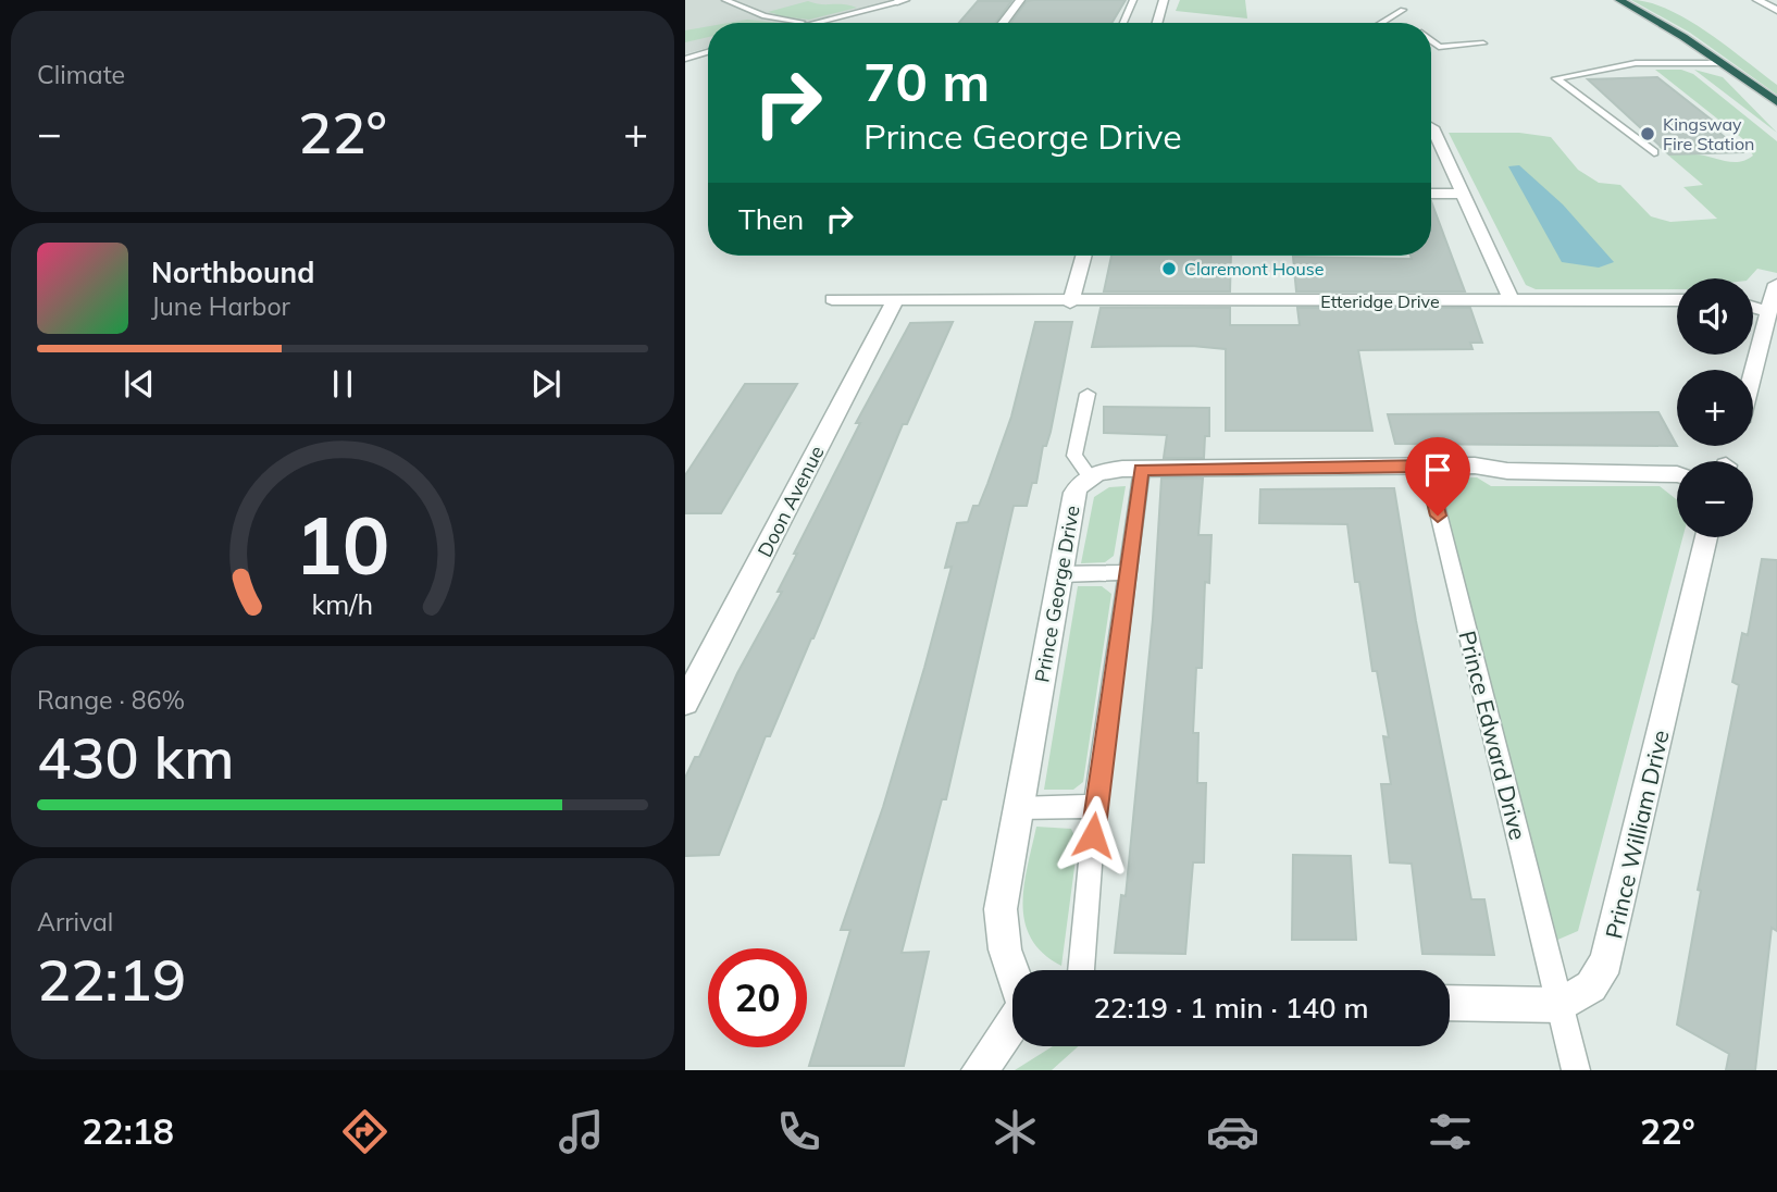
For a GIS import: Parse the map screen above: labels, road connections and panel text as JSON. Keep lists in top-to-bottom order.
{
  "streets": {
    "street": [
      "Etteridge Drive",
      "Doon Avenue",
      "Prince George Drive",
      "Prince William Drive"
    ],
    "lane": ["Prince Edward Drive"]
  },
  "crossings": [
    ["Etteridge Drive", "Doon Avenue"],
    ["Prince Edward Drive", "Prince William Drive"]
  ],
  "places": ["Kingsway Fire Station", "Claremont House"],
  "page": {
    "tile": [
      "Climate",
      ["Range · 86%", "430 km"],
      ["Arrival", "22:19"]
    ],
    "turn": ["70 m", "Prince George Drive"],
    "heat": ["−", "22°", "+"],
    "then": "Then",
    "song": ["Northbound", "June Harbor"],
    "map_buttons": ["+", "−"],
    "limit": "20",
    "trip": "22:19 · 1 min · 140 m",
    "tabs": ["22:18", "22°"],
    "gauge": ["10", "km/h"]
  }
}
